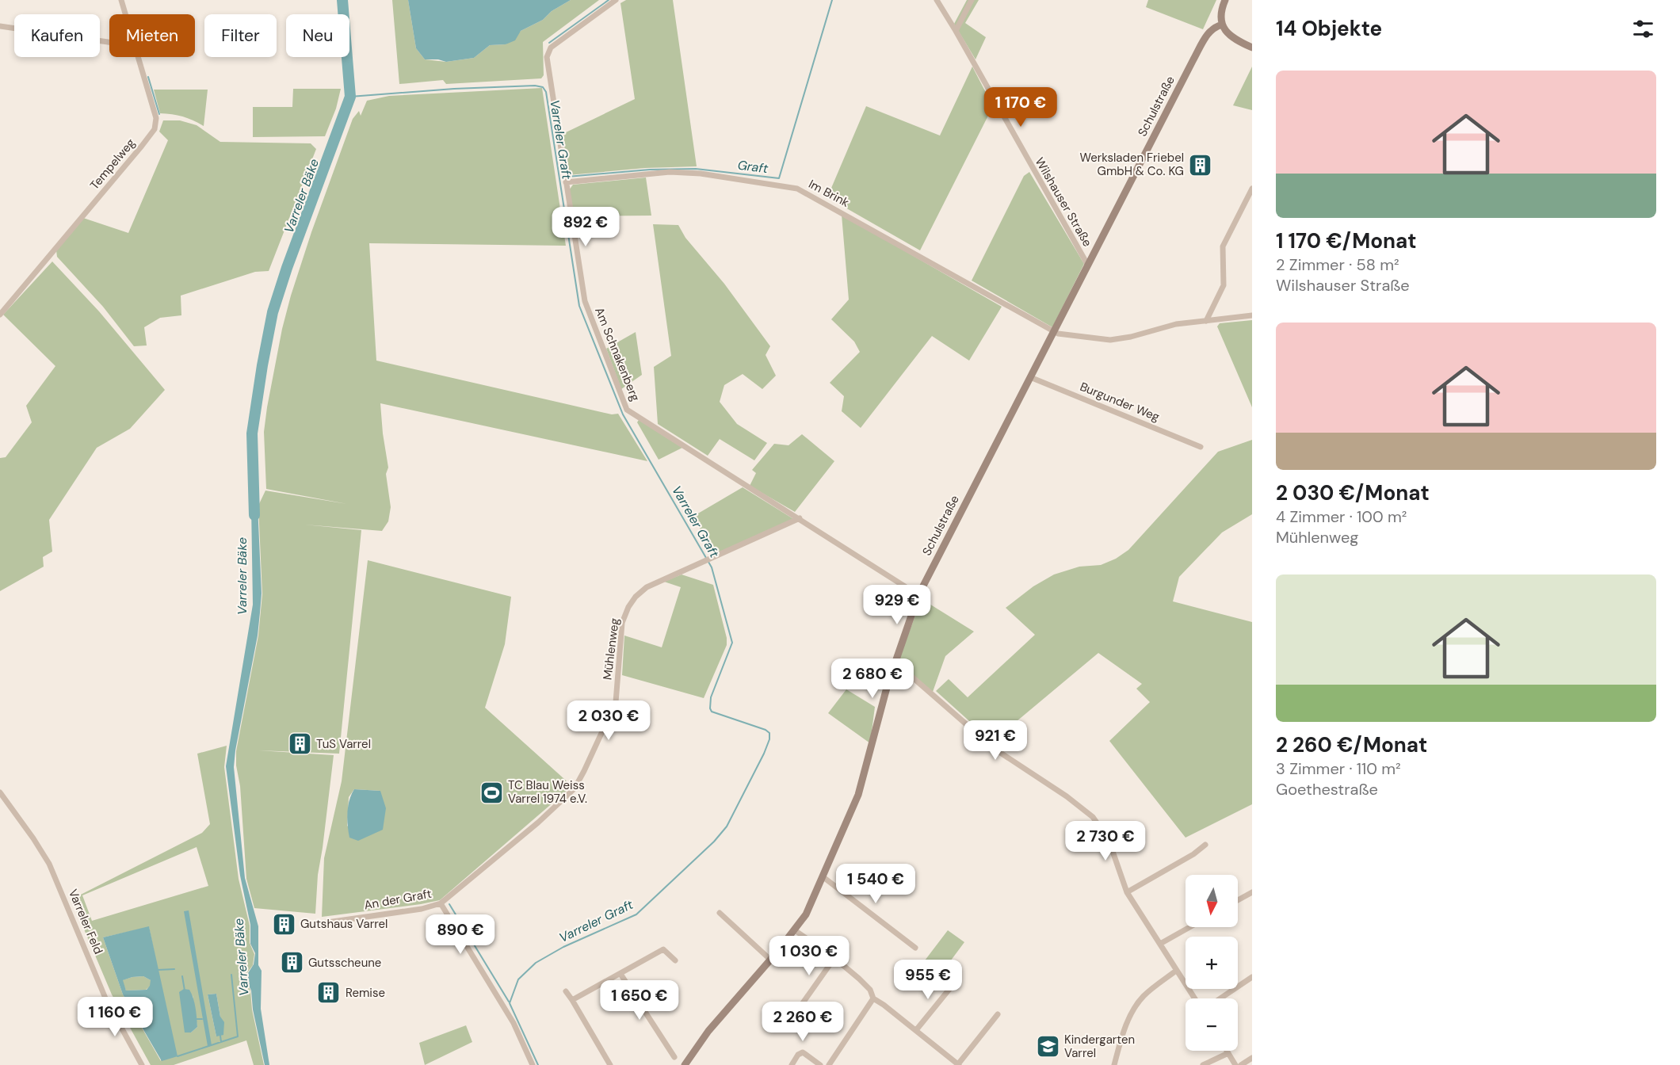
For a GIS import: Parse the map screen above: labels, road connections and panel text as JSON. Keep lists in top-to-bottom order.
{
  "streets": {
    "street": [
      "Schulstraße",
      "Tempelweg",
      "Im Brink",
      "Wilshauser Straße",
      "Am Schnakenberg",
      "Burgunder Weg",
      "Mühlenweg",
      "An der Graft",
      "Varreler Feld"
    ]
  },
  "crossings": [
    ["Schulstraße", "Im Brink"],
    ["Schulstraße", "Wilshauser Straße"],
    ["Schulstraße", "Am Schnakenberg"],
    ["Schulstraße", "Burgunder Weg"],
    ["Im Brink", "Am Schnakenberg"],
    ["Am Schnakenberg", "Mühlenweg"],
    ["Mühlenweg", "An der Graft"]
  ],
  "water": ["Varreler Graft", "Graft", "Varreler Bäke"],
  "places": {
    "building": [
      "Werksladen Friebel GmbH & Co. KG",
      "TuS Varrel",
      "Gutshaus Varrel",
      "Gutsscheune",
      "Remise"
    ],
    "sports": ["TC Blau Weiss Varrel 1974 e.V."],
    "school or university": ["Kindergarten Varrel"]
  },
  "north": "bottom",
  "page": {
    "heading": "14 Objekte",
    "chip": [
      "Kaufen",
      "Mieten",
      "Filter",
      "Neu"
    ],
    "list": [
      {
        "name": "1 170 €/Monat",
        "note": "2 Zimmer · 58 m² · Wilshauser Straße"
      },
      {
        "name": "2 030 €/Monat",
        "note": "4 Zimmer · 100 m² · Mühlenweg"
      },
      {
        "name": "2 260 €/Monat",
        "note": "3 Zimmer · 110 m² · Goethestraße"
      }
    ],
    "price": [
      "1 170 €",
      "892 €",
      "929 €",
      "2 680 €",
      "2 030 €",
      "921 €",
      "2 730 €",
      "1 540 €",
      "890 €",
      "1 030 €",
      "955 €",
      "1 650 €",
      "1 160 €",
      "2 260 €"
    ],
    "map_buttons": ["+", "−"]
  }
}
